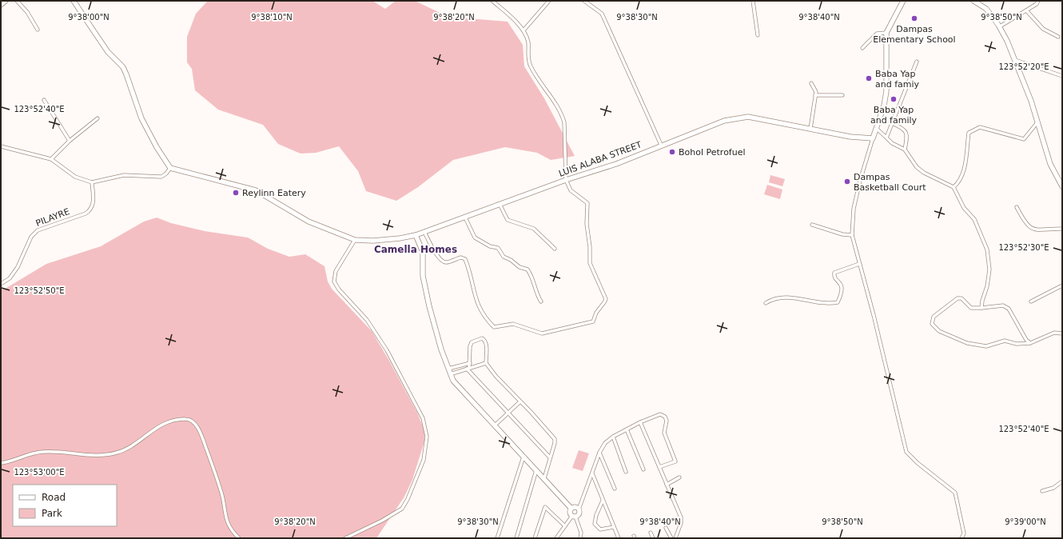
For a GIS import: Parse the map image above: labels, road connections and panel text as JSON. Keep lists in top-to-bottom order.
{
  "streets": {
    "street": ["LUIS ALABA STREET", "PILAYRE"]
  },
  "districts": ["Camella Homes"],
  "places": [
    "Dampas Elementary School",
    "Baba Yap and famiy",
    "Baba Yap and family",
    "Bohol Petrofuel",
    "Dampas Basketball Court",
    "Reylinn Eatery"
  ],
  "legend": ["Road", "Park"],
  "coordinates": [
    "9°38'00\"N",
    "9°38'10\"N",
    "9°38'20\"N",
    "9°38'30\"N",
    "9°38'40\"N",
    "9°38'50\"N",
    "123°52'20\"E",
    "123°52'40\"E",
    "123°52'30\"E",
    "123°52'50\"E",
    "123°53'00\"E",
    "9°39'00\"N"
  ]
}
